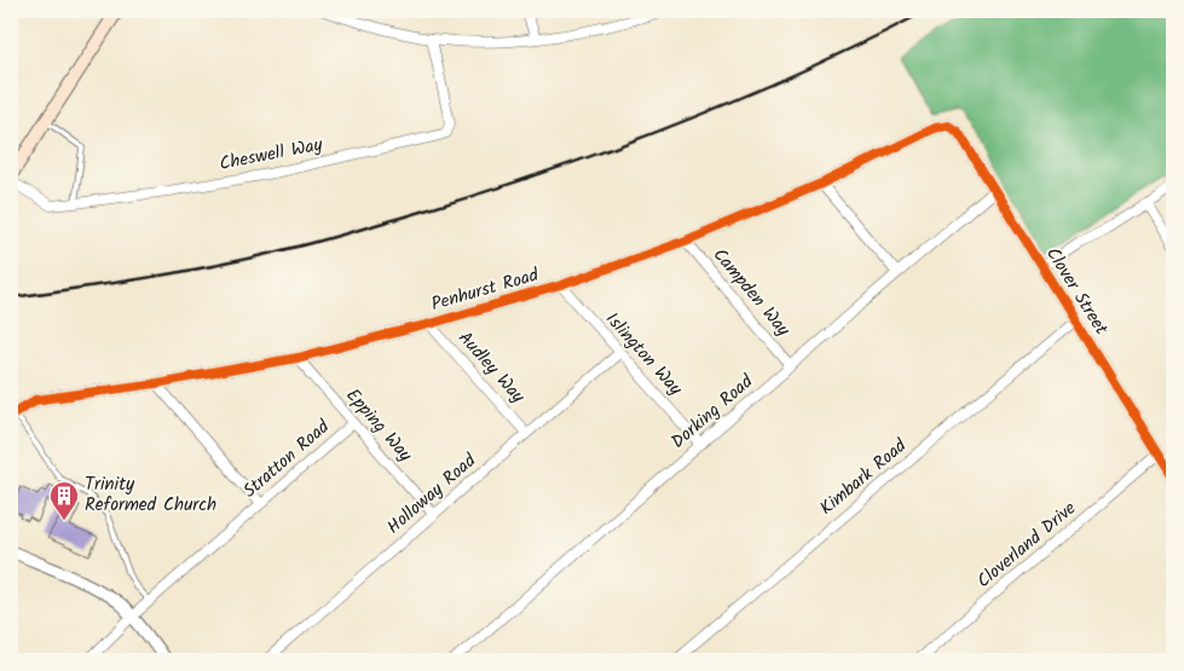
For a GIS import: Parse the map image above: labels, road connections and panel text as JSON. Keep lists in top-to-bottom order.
{
  "streets": {
    "street": [
      "Cheswell Way",
      "Penhurst Road",
      "Clover Street",
      "Campden Way",
      "Islington Way",
      "Audley Way",
      "Dorking Road",
      "Epping Way",
      "Stratton Road",
      "Kimbark Road",
      "Holloway Road",
      "Cloverland Drive"
    ]
  },
  "crossings": [
    ["Penhurst Road", "Clover Street"],
    ["Penhurst Road", "Campden Way"],
    ["Penhurst Road", "Islington Way"],
    ["Penhurst Road", "Audley Way"],
    ["Penhurst Road", "Epping Way"],
    ["Clover Street", "Dorking Road"],
    ["Clover Street", "Kimbark Road"],
    ["Clover Street", "Cloverland Drive"],
    ["Campden Way", "Dorking Road"],
    ["Islington Way", "Dorking Road"],
    ["Islington Way", "Holloway Road"],
    ["Audley Way", "Holloway Road"],
    ["Epping Way", "Stratton Road"],
    ["Epping Way", "Holloway Road"]
  ],
  "places": {
    "building": ["Trinity Reformed Church"]
  }
}
